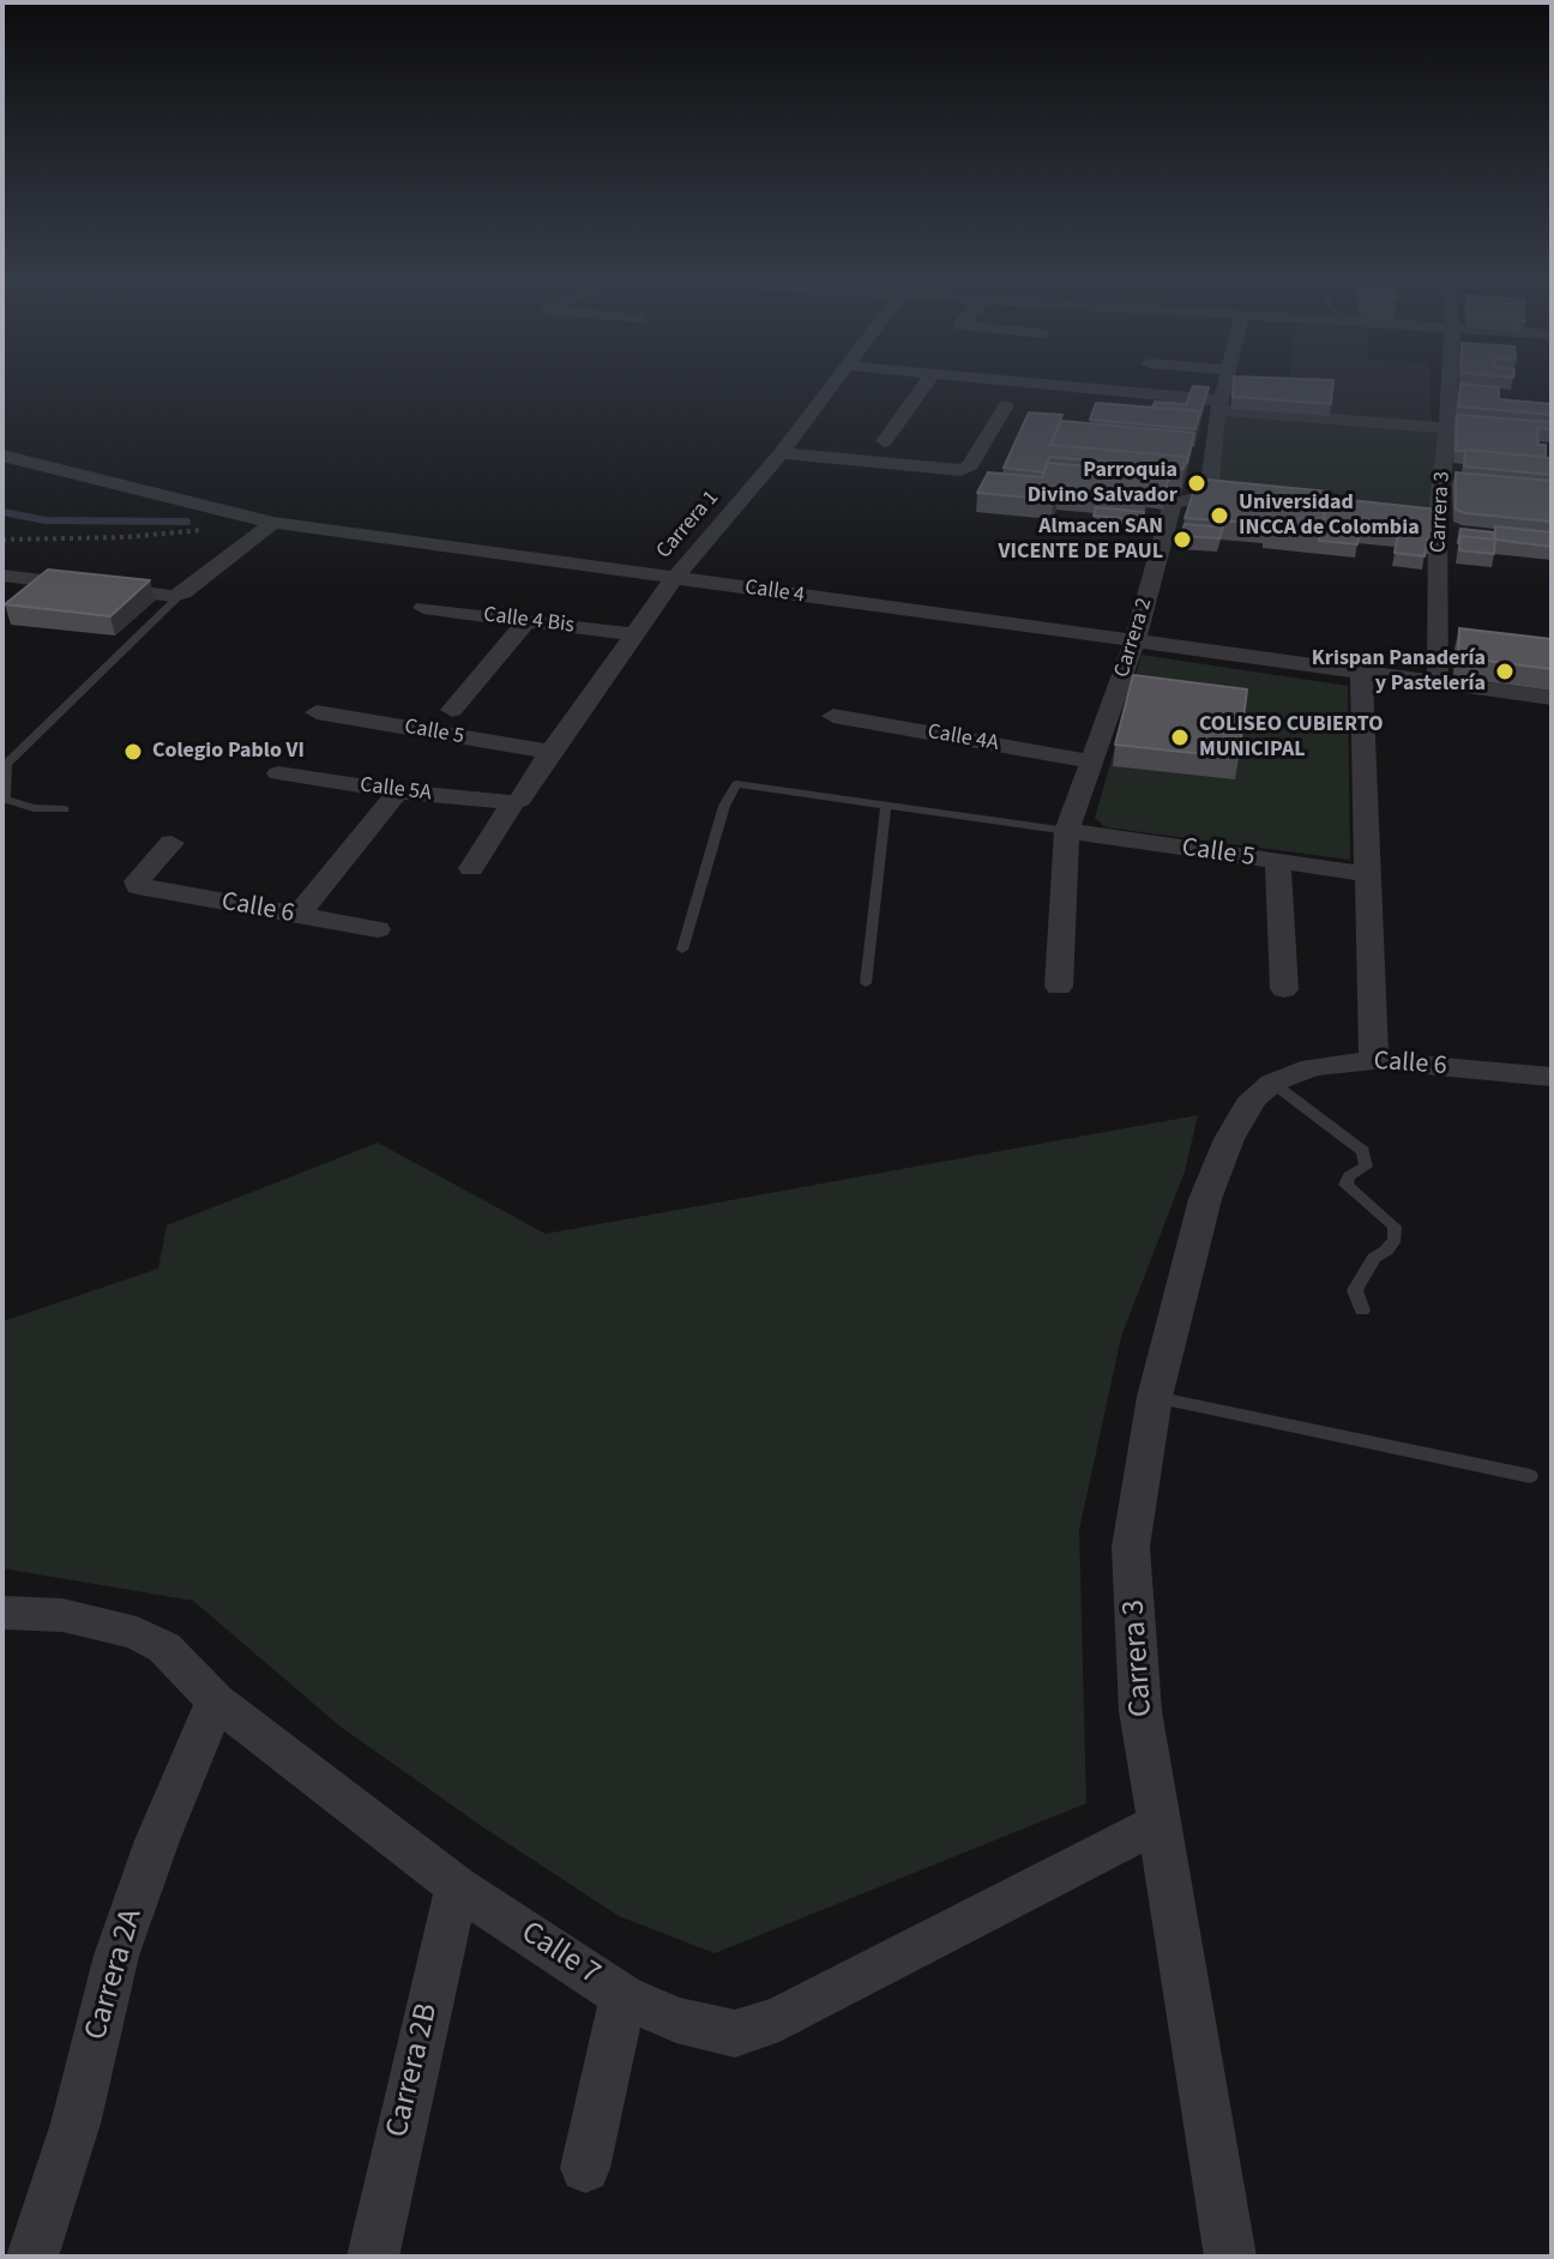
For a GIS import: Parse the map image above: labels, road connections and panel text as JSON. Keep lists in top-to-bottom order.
{
  "streets": {
    "street": [
      "Carrera 3",
      "Carrera 1",
      "Calle 4",
      "Calle 4 Bis",
      "Carrera 2",
      "Calle 5",
      "Calle 4A",
      "Calle 5A",
      "Calle 6",
      "Calle 7",
      "Carrera 2A",
      "Carrera 2B"
    ]
  },
  "crossings": [
    ["Carrera 3", "Calle 4"],
    ["Carrera 3", "Calle 6"],
    ["Carrera 3", "Calle 7"],
    ["Carrera 1", "Calle 4"],
    ["Carrera 1", "Calle 4 Bis"],
    ["Carrera 1", "Calle 5"],
    ["Carrera 1", "Calle 5A"],
    ["Calle 4", "Carrera 2"],
    ["Carrera 2", "Calle 5"],
    ["Carrera 2", "Calle 4A"],
    ["Calle 7", "Carrera 2A"],
    ["Calle 7", "Carrera 2B"]
  ],
  "places": [
    "Parroquia Divino Salvador",
    "Universidad INCCA de Colombia",
    "Almacen SAN VICENTE DE PAUL",
    "Krispan Panadería y Pastelería",
    "COLISEO CUBIERTO MUNICIPAL",
    "Colegio Pablo VI"
  ]
}
